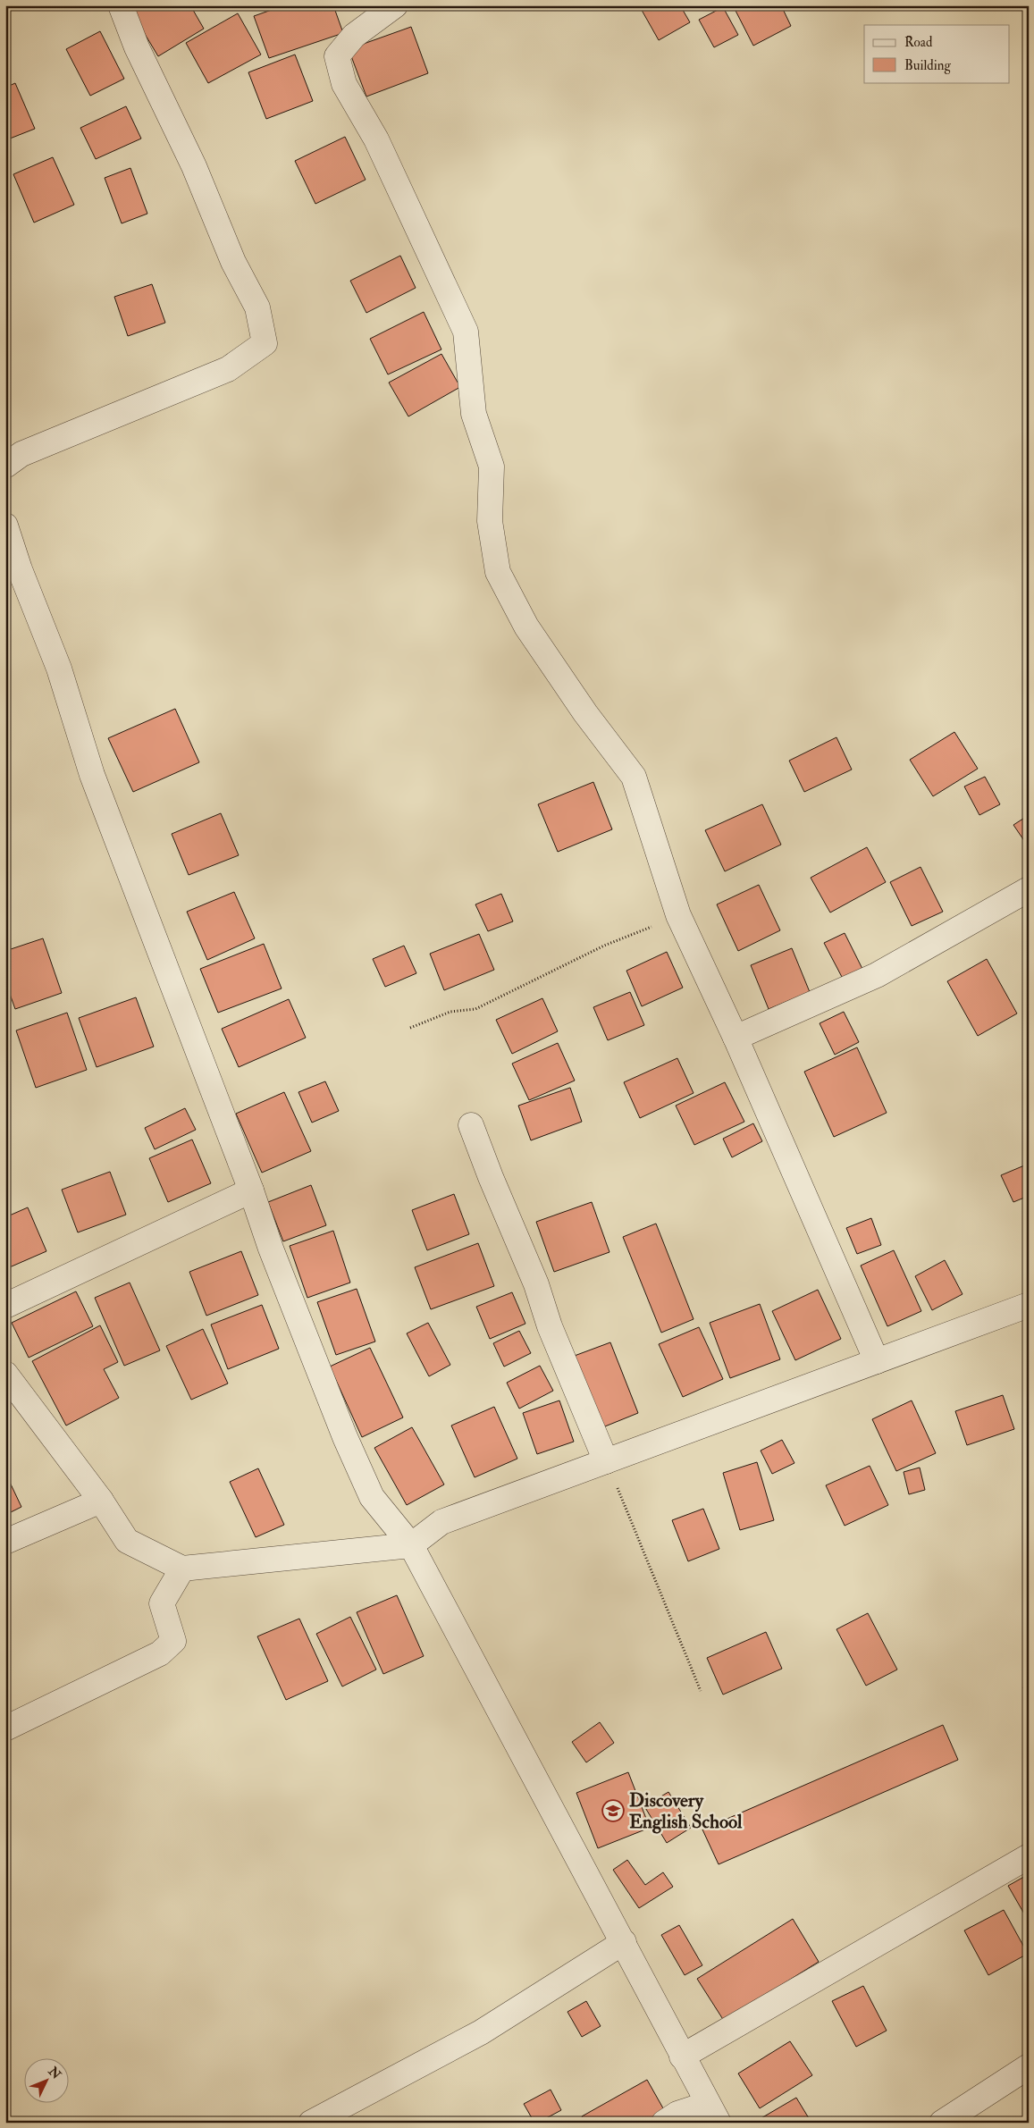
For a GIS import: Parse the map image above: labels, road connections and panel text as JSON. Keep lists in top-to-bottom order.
{
  "places": {
    "school or university": ["Discovery English School"]
  },
  "legend": ["Road", "Building"],
  "north": "top right"
}
